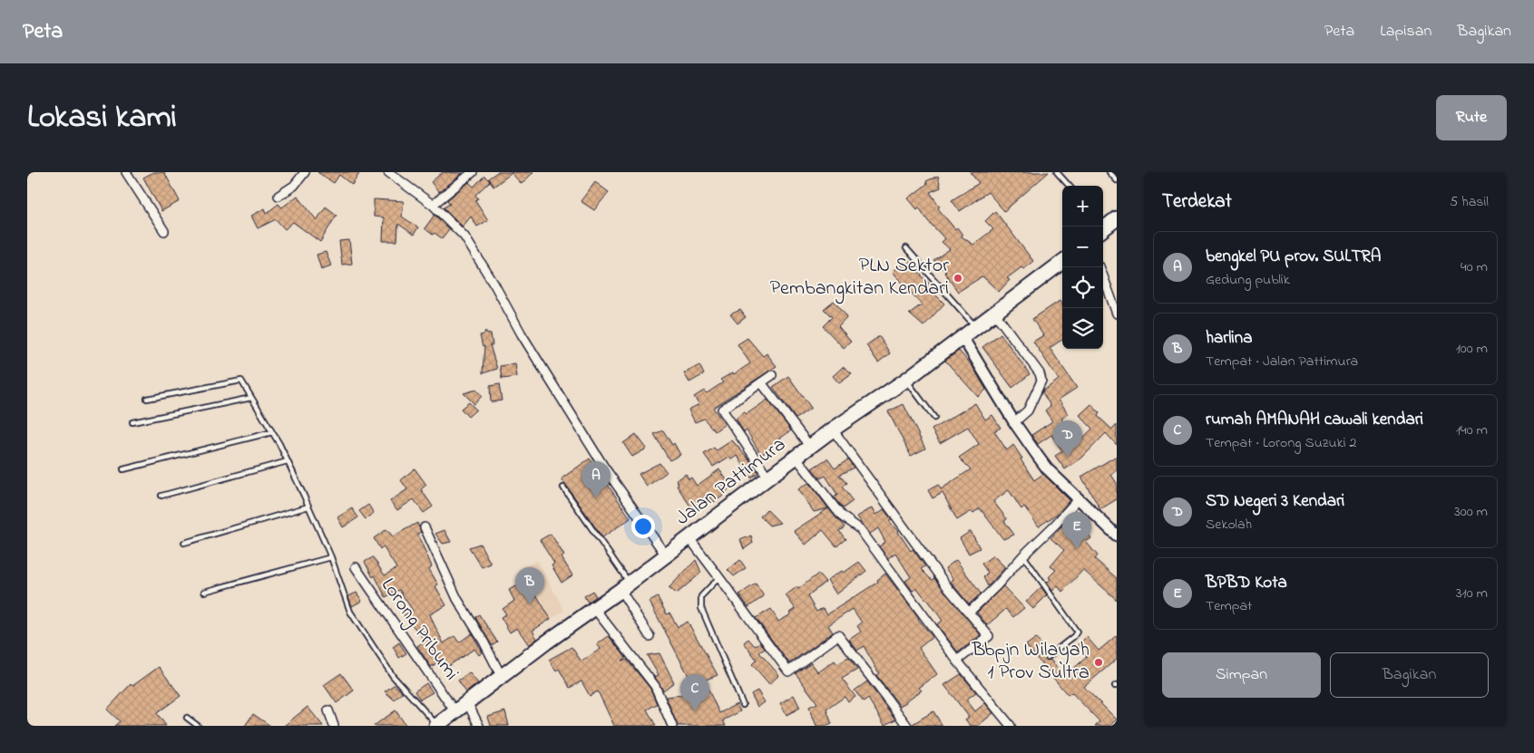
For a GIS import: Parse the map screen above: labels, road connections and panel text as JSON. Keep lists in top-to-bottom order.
{
  "streets": {
    "highway": ["Jalan Pattimura"],
    "street": ["Lorong Pribumi"]
  },
  "crossings": [
    ["Jalan Pattimura", "Lorong Pribumi"]
  ],
  "places": ["PLN Sektor Pembangkitan Kendari", "Bbpjn Wilayah 1 Prov Sultra"],
  "page": {
    "header": "Peta",
    "nav": ["Peta", "Lapisan", "Bagikan"],
    "title": "Lokasi kami",
    "buttons": [
      "Rute",
      ["Simpan", "Bagikan"]
    ],
    "heading": ["Terdekat", "5 hasil"],
    "map_buttons": ["+", "−"],
    "list": [
      {
        "mark": "A",
        "name": "bengkel PU prov. SULTRA",
        "note": "Gedung publik",
        "value": "40 m"
      },
      {
        "mark": "B",
        "name": "harlina",
        "note": "Tempat · Jalan Pattimura",
        "value": "100 m"
      },
      {
        "mark": "C",
        "name": "rumah AMANAH cawali kendari",
        "note": "Tempat · Lorong Suzuki 2",
        "value": "140 m"
      },
      {
        "mark": "D",
        "name": "SD Negeri 3 Kendari",
        "note": "Sekolah",
        "value": "300 m"
      },
      {
        "mark": "E",
        "name": "BPBD Kota",
        "note": "Tempat",
        "value": "310 m"
      }
    ],
    "pins": [
      "D",
      "A",
      "E",
      "B",
      "C"
    ]
  }
}
